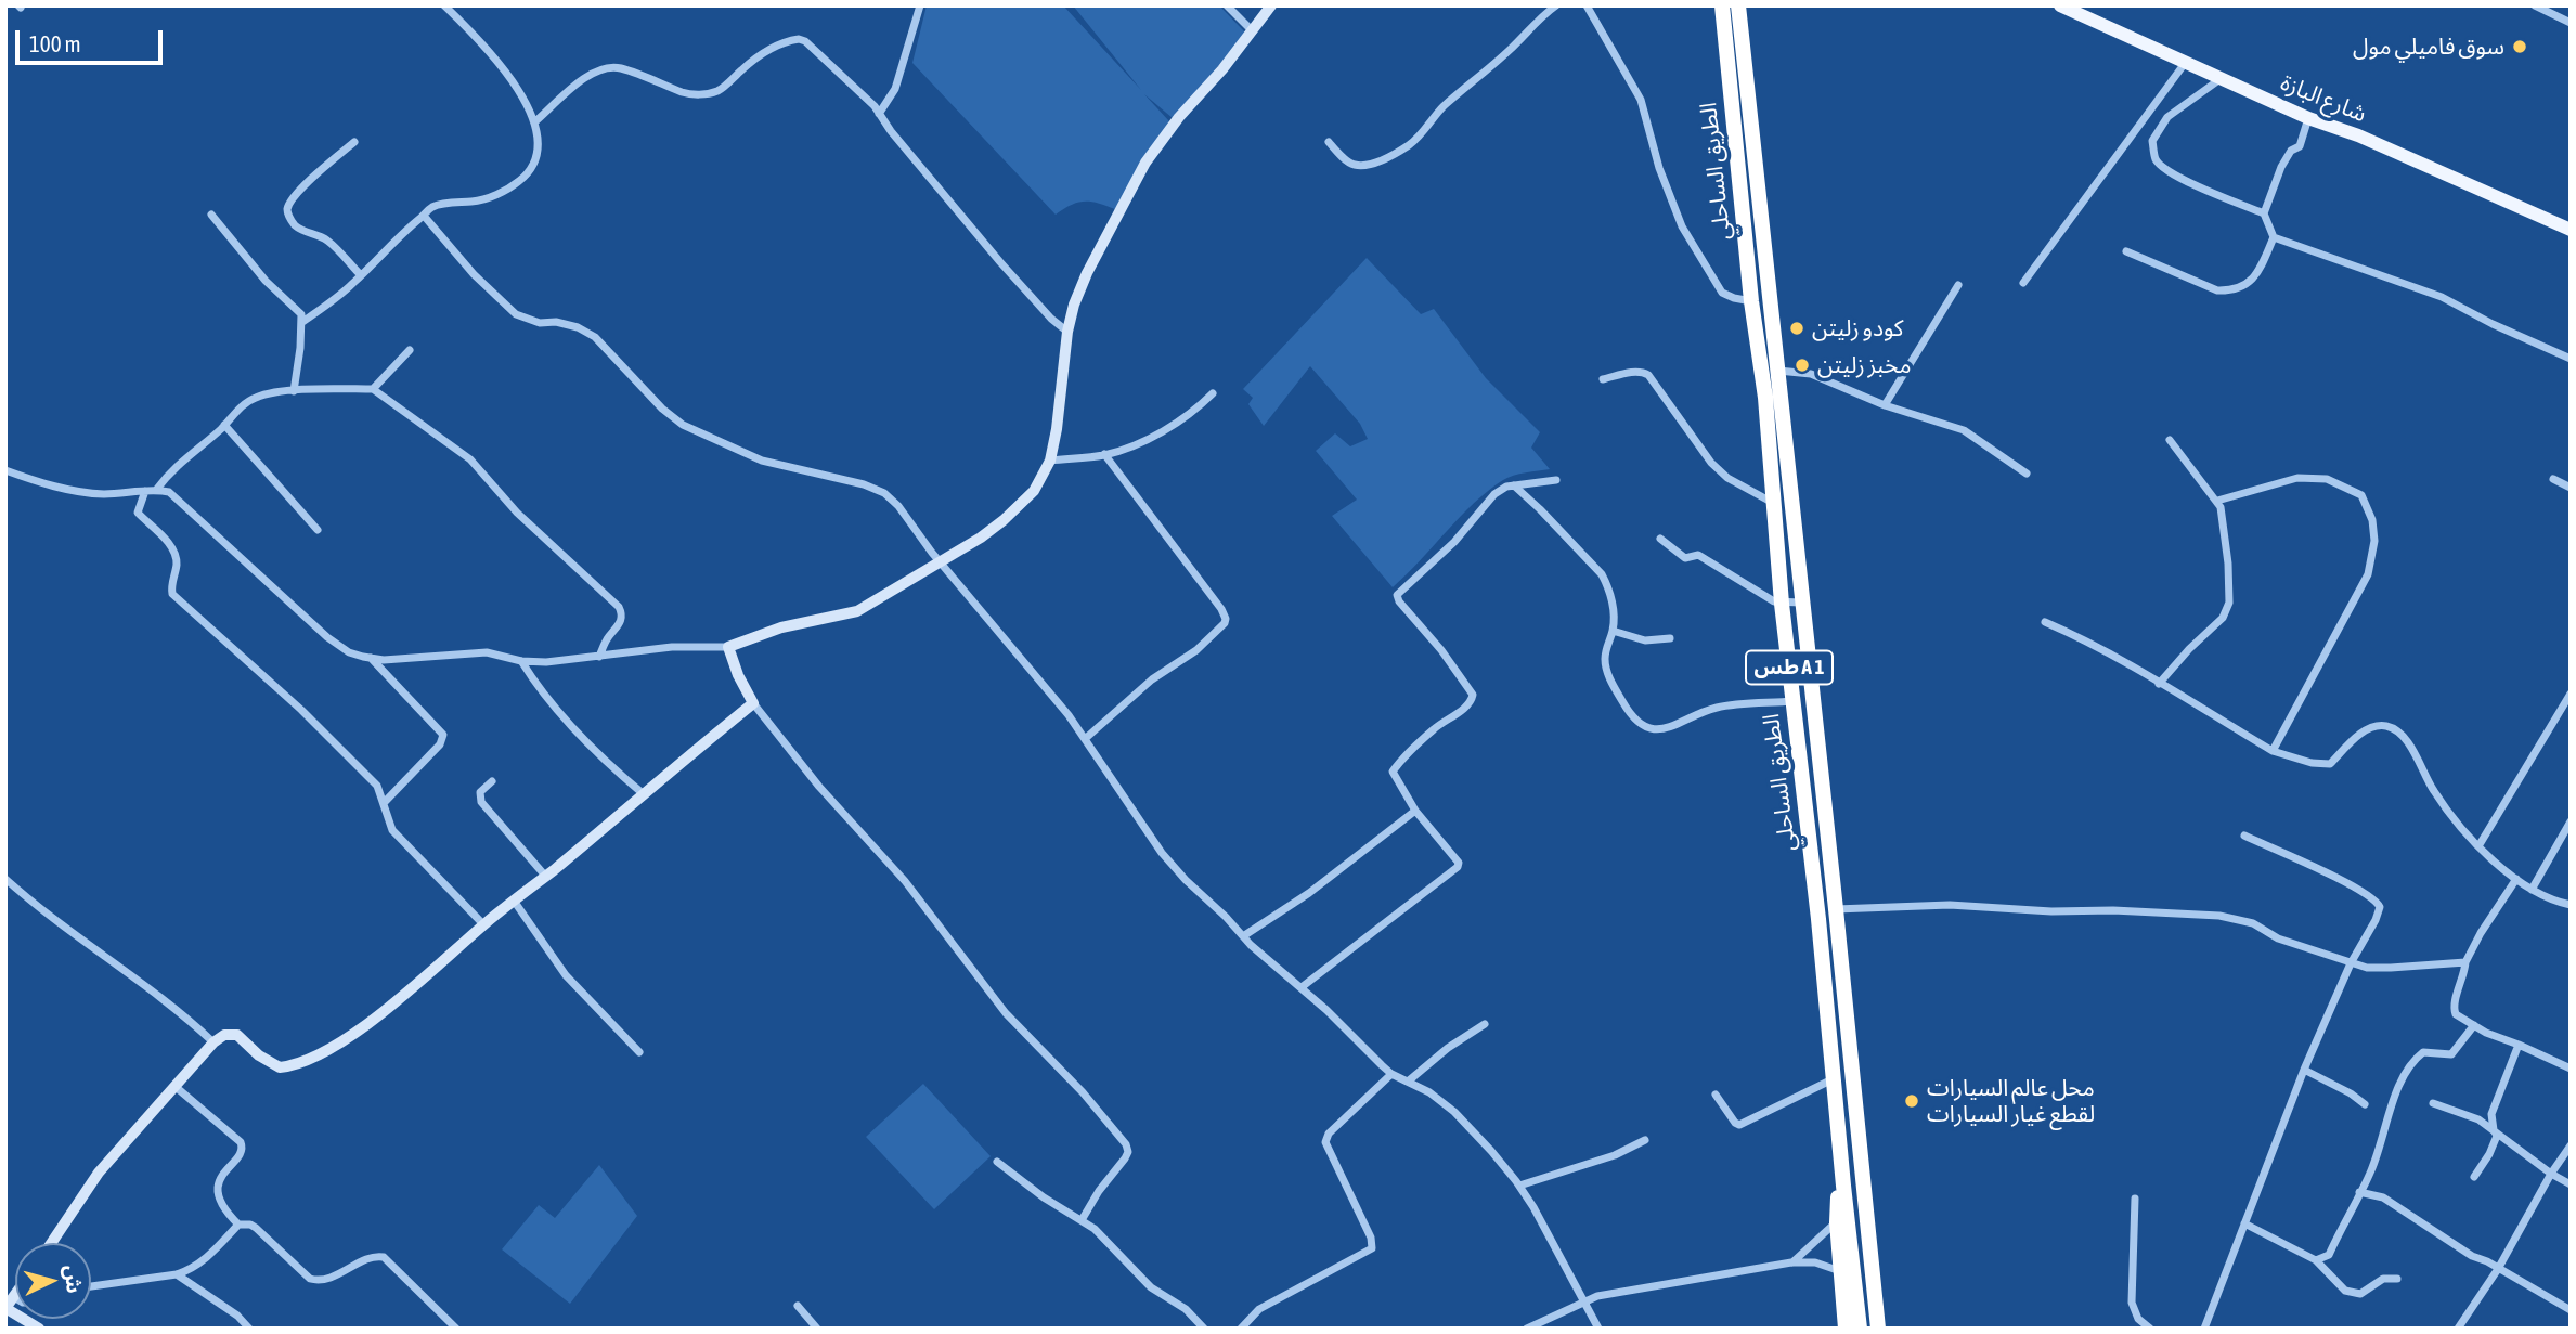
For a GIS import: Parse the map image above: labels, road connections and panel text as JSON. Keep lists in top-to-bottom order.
{
  "streets": {
    "highway": ["الطريق الساحلي", "طس A 1"],
    "main road": ["شارع البازة"]
  },
  "places": [
    "سوق فاميلي مول",
    "كودو زليتن",
    "مخبز زليتن",
    "محل عالم السيارات لقطع غيار السيارات"
  ],
  "scale_bar": "100 m",
  "north": "right"
}
